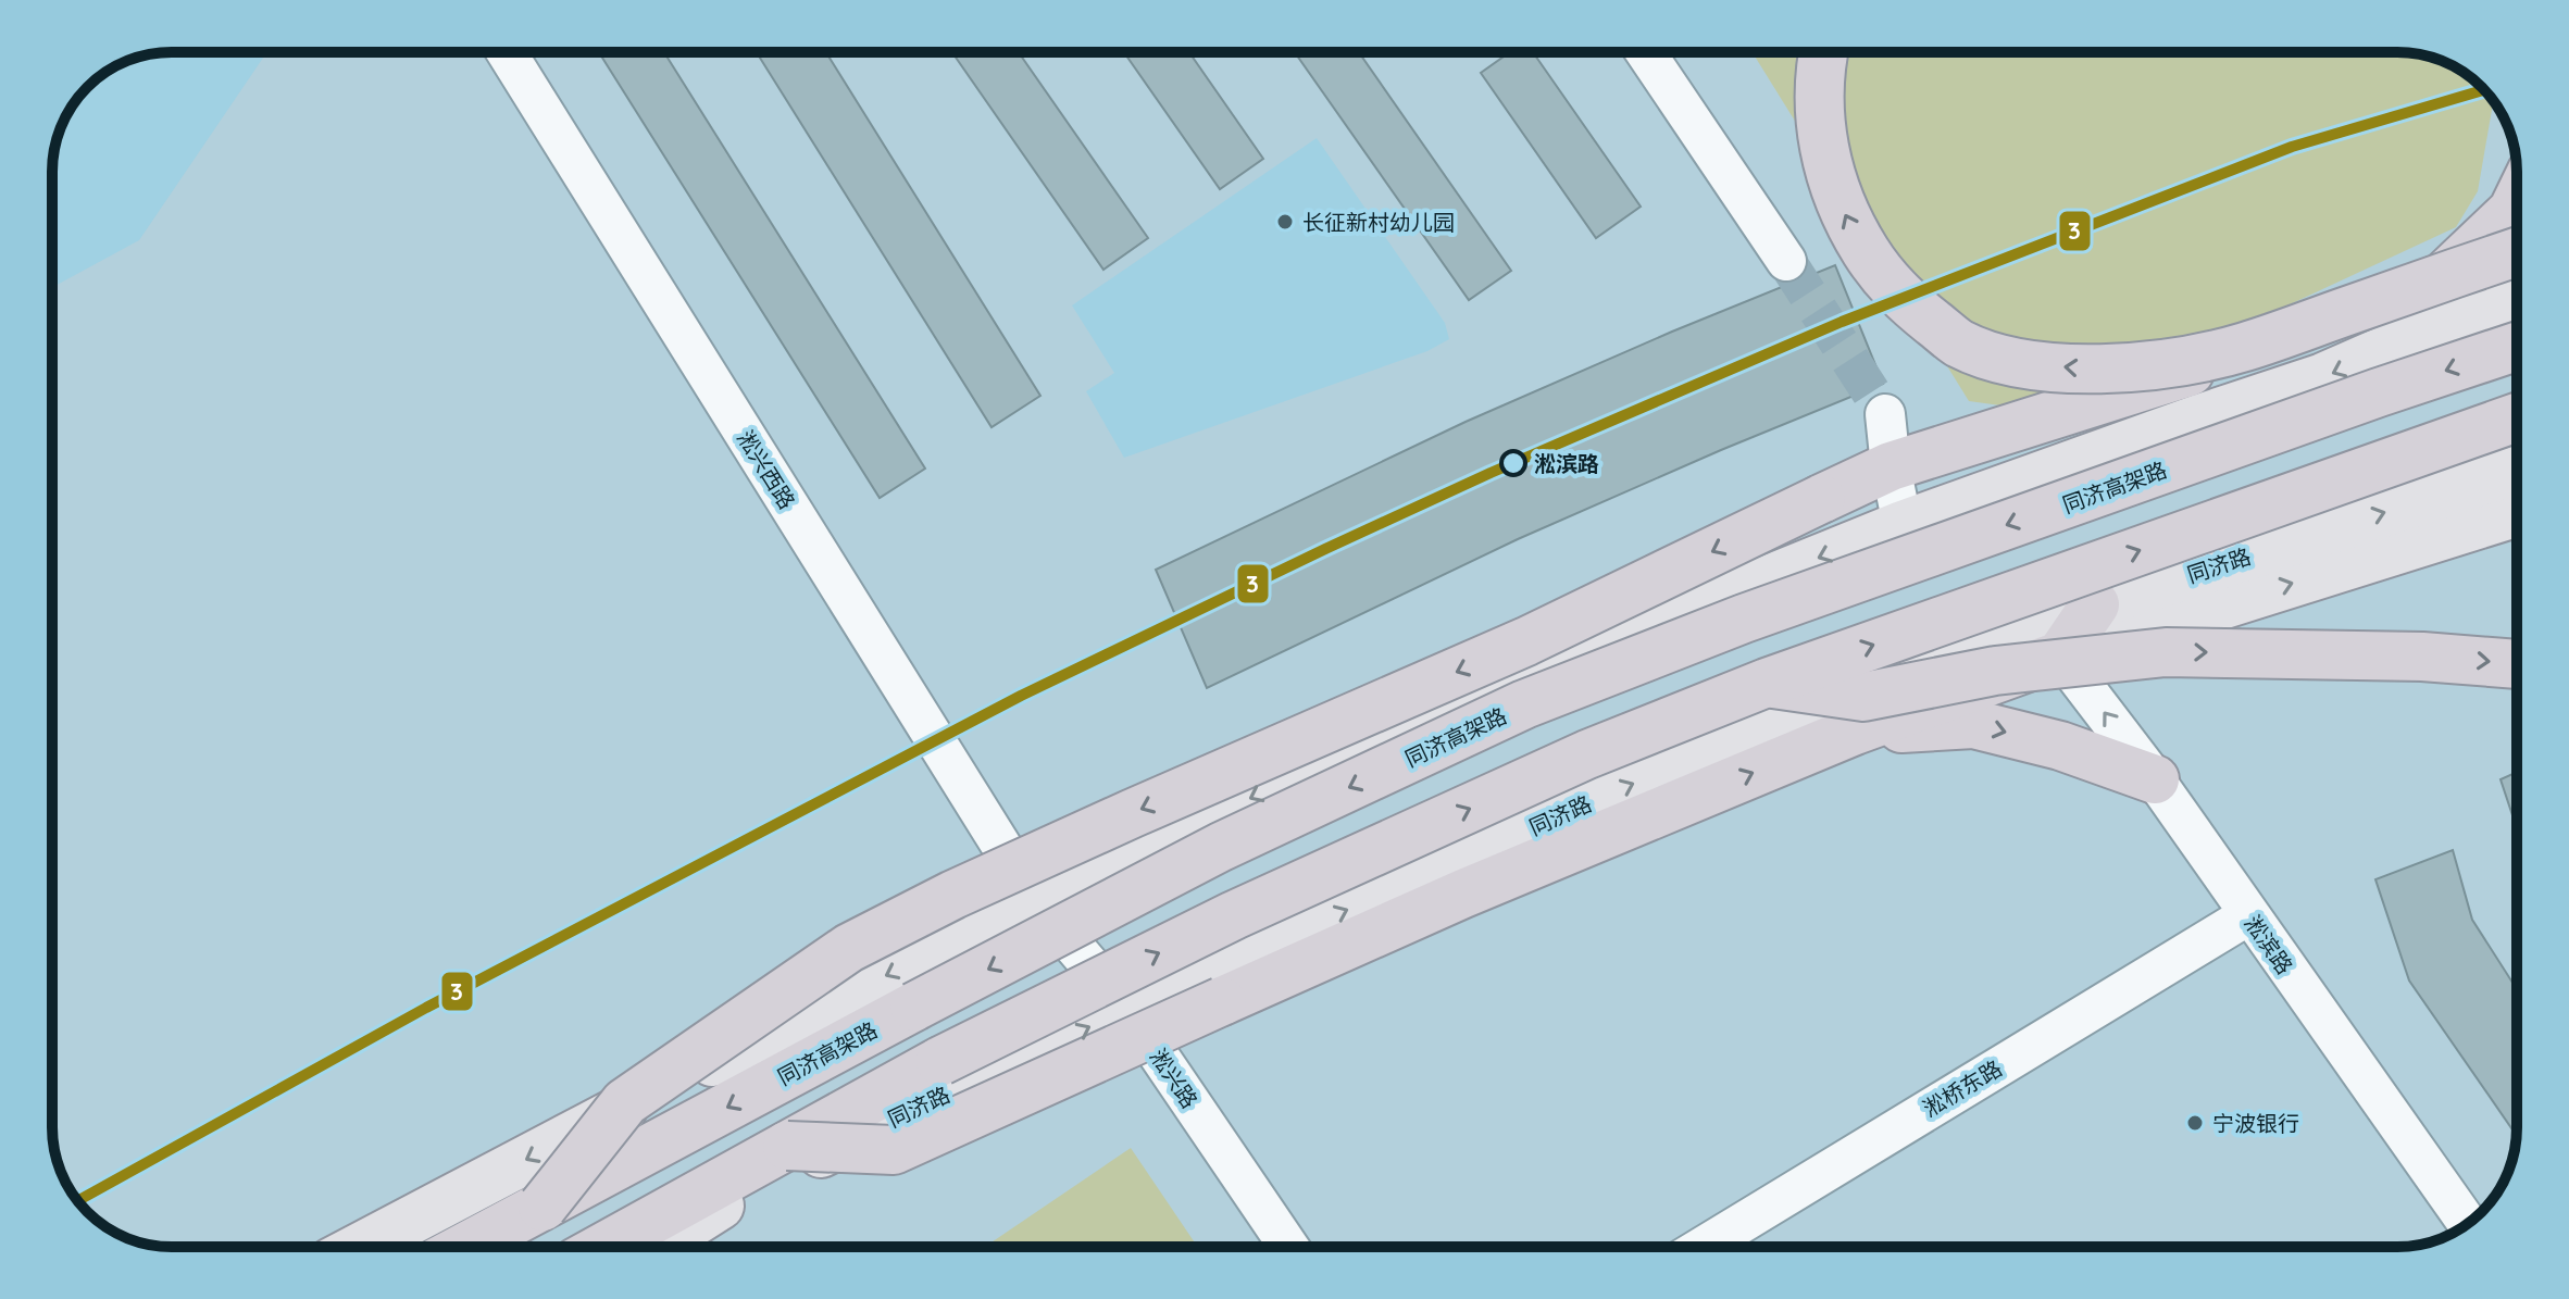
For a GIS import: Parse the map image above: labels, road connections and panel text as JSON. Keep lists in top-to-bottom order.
{
  "streets": {
    "highway": ["同济高架路"],
    "main road": ["同济路"],
    "street": [
      "淞兴西路",
      "淞滨路",
      "淞兴路",
      "淞桥东路"
    ]
  },
  "crossings": [
    ["淞兴西路", "淞兴路"],
    ["同济路", "淞滨路"],
    ["同济路", "淞兴路"],
    ["淞滨路", "淞桥东路"]
  ],
  "places": ["长征新村幼儿园", "淞滨路", "宁波银行"],
  "lines": ["transit line 3"]
}
